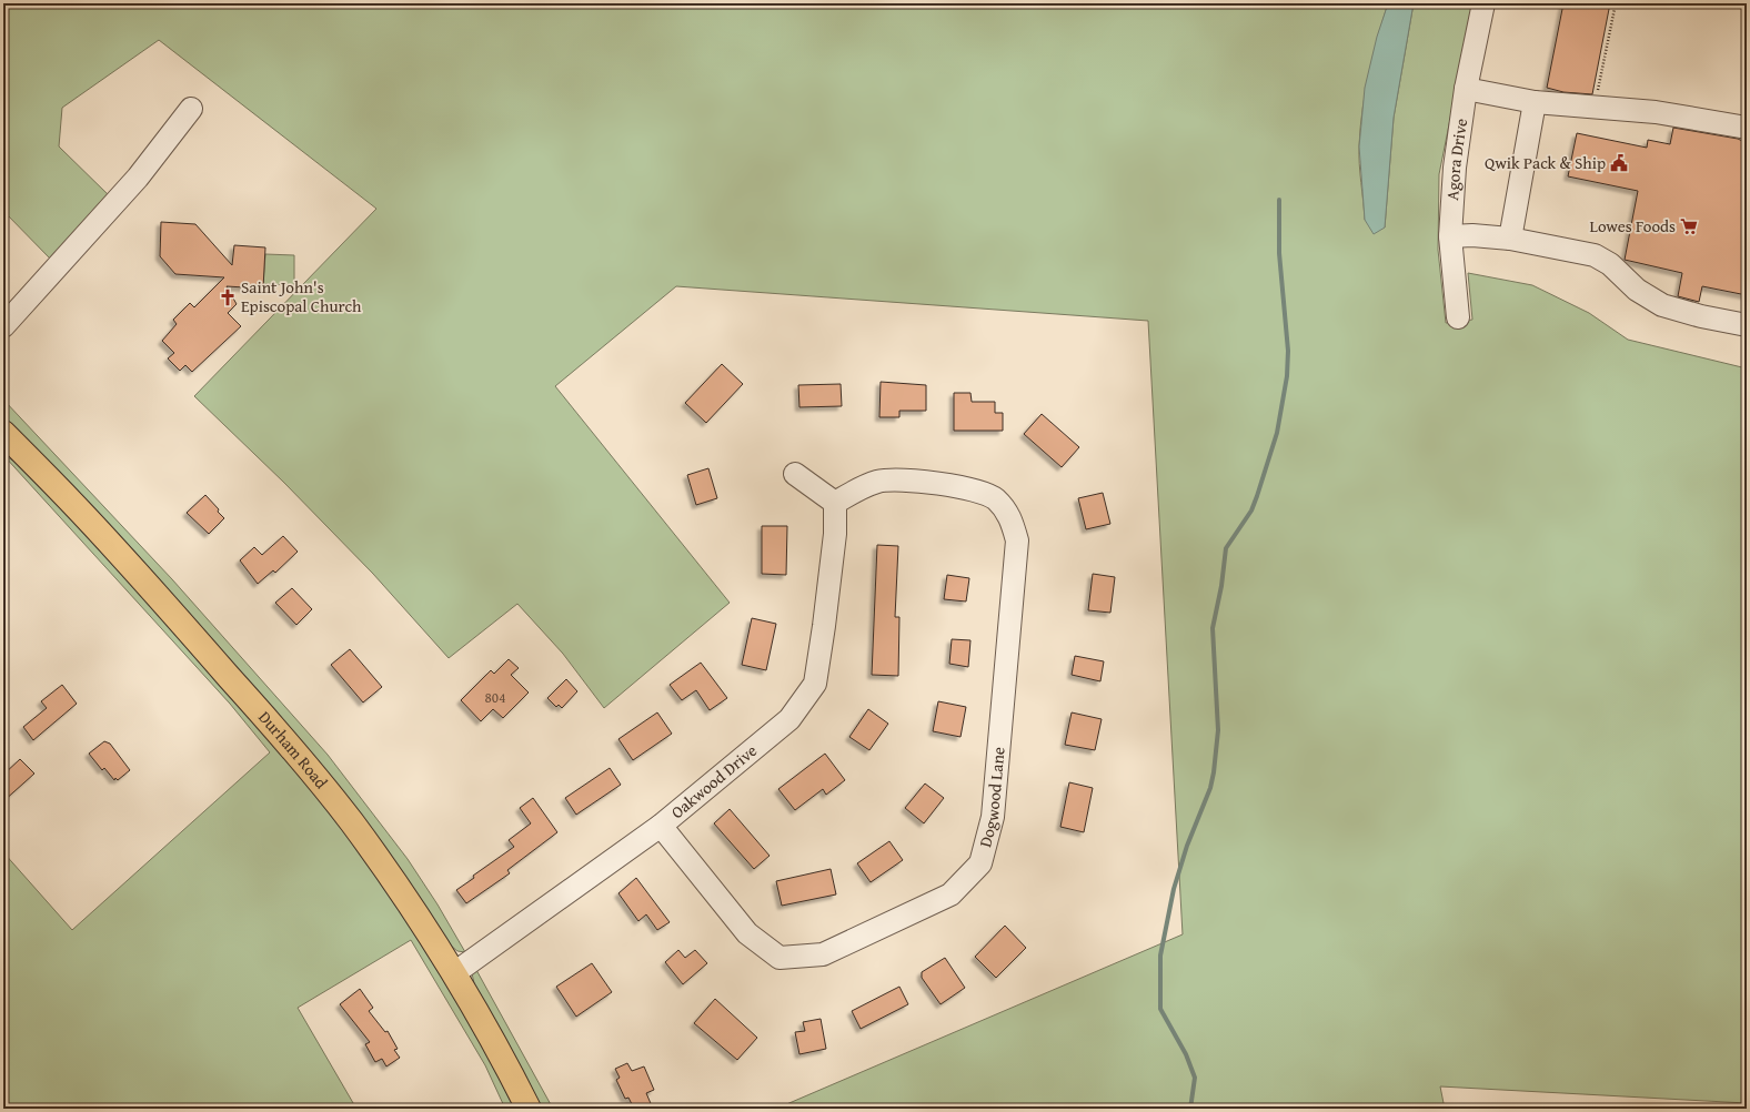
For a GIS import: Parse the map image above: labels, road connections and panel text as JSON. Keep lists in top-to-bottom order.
{
  "streets": {
    "main road": ["Durham Road"],
    "street": ["Agora Drive", "Oakwood Drive", "Dogwood Lane"]
  },
  "crossings": [
    ["Durham Road", "Oakwood Drive"],
    ["Oakwood Drive", "Dogwood Lane"]
  ],
  "places": {
    "public building": ["Qwik Pack & Ship"],
    "supermarket": ["Lowes Foods"],
    "church": ["Saint John's Episcopal Church"]
  },
  "house_numbers": ["804"]
}
